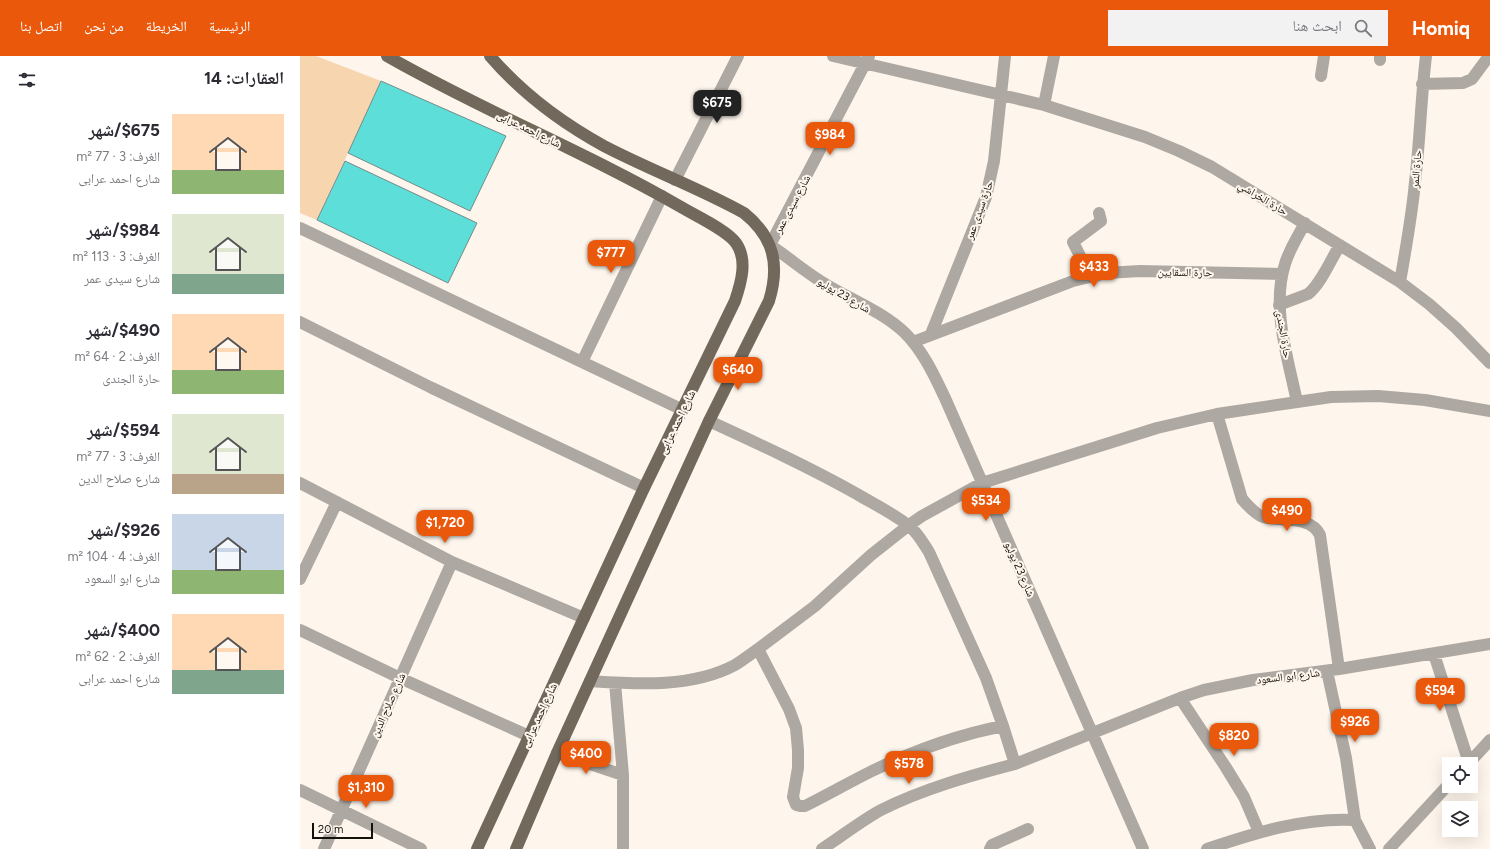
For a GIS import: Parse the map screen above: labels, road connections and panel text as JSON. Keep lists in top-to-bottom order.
{
  "streets": {
    "main road": ["شارع احمد عرابى"],
    "street": [
      "حارة النمر",
      "حارة الخراشي",
      "شارع سيدى عمر",
      "حارة سيدى عمر",
      "حارة السقايين",
      "شارع 23 يوليو",
      "حارة الجندى",
      "شارع ابو السعود",
      "شارع صلاح الدين"
    ]
  },
  "crossings": [
    ["شارع احمد عرابى", "شارع سيدى عمر"],
    ["شارع احمد عرابى", "شارع 23 يوليو"],
    ["حارة النمر", "حارة الخراشي"],
    ["حارة الخراشي", "شارع سيدى عمر"],
    ["حارة الخراشي", "حارة سيدى عمر"],
    ["حارة الخراشي", "حارة الجندى"],
    ["شارع سيدى عمر", "شارع 23 يوليو"],
    ["حارة سيدى عمر", "حارة السقايين"],
    ["حارة السقايين", "شارع 23 يوليو"],
    ["حارة السقايين", "حارة الجندى"],
    ["شارع 23 يوليو", "شارع ابو السعود"]
  ],
  "scale_bar": "20 m",
  "page": {
    "header": "Homiq",
    "search": "ابحث هنا",
    "nav": [
      "الرئيسية",
      "الخريطة",
      "من نحن",
      "اتصل بنا"
    ],
    "heading": "العقارات: 14",
    "price": [
      "$675",
      "$984",
      "$777",
      "$433",
      "$640",
      "$534",
      "$490",
      "$1,720",
      "$594",
      "$926",
      "$820",
      "$400",
      "$578",
      "$1,310"
    ],
    "list": [
      {
        "name": "$675/شهر",
        "note": "الغرف: 3 · 77 m² · شارع احمد عرابى"
      },
      {
        "name": "$984/شهر",
        "note": "الغرف: 3 · 113 m² · شارع سيدى عمر"
      },
      {
        "name": "$490/شهر",
        "note": "الغرف: 2 · 64 m² · حارة الجندى"
      },
      {
        "name": "$594/شهر",
        "note": "الغرف: 3 · 77 m² · شارع صلاح الدين"
      },
      {
        "name": "$926/شهر",
        "note": "الغرف: 4 · 104 m² · شارع ابو السعود"
      },
      {
        "name": "$400/شهر",
        "note": "الغرف: 2 · 62 m² · شارع احمد عرابى"
      }
    ],
    "scale": "20 m"
  }
}
